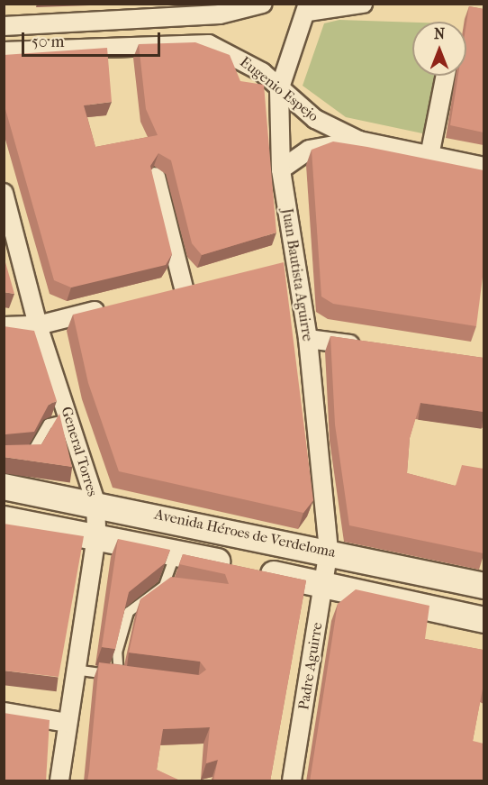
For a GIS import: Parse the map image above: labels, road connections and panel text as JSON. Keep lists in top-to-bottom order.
{
  "streets": {
    "main road": ["Avenida Héroes de Verdeloma"],
    "street": [
      "Eugenio Espejo",
      "Juan Bautista Aguirre",
      "General Torres",
      "Padre Aguirre"
    ]
  },
  "crossings": [
    ["Eugenio Espejo", "Juan Bautista Aguirre"],
    ["Juan Bautista Aguirre", "Avenida Héroes de Verdeloma"],
    ["Juan Bautista Aguirre", "Padre Aguirre"],
    ["General Torres", "Avenida Héroes de Verdeloma"],
    ["Avenida Héroes de Verdeloma", "Padre Aguirre"]
  ],
  "scale_bar": "50 m",
  "north": "top"
}
